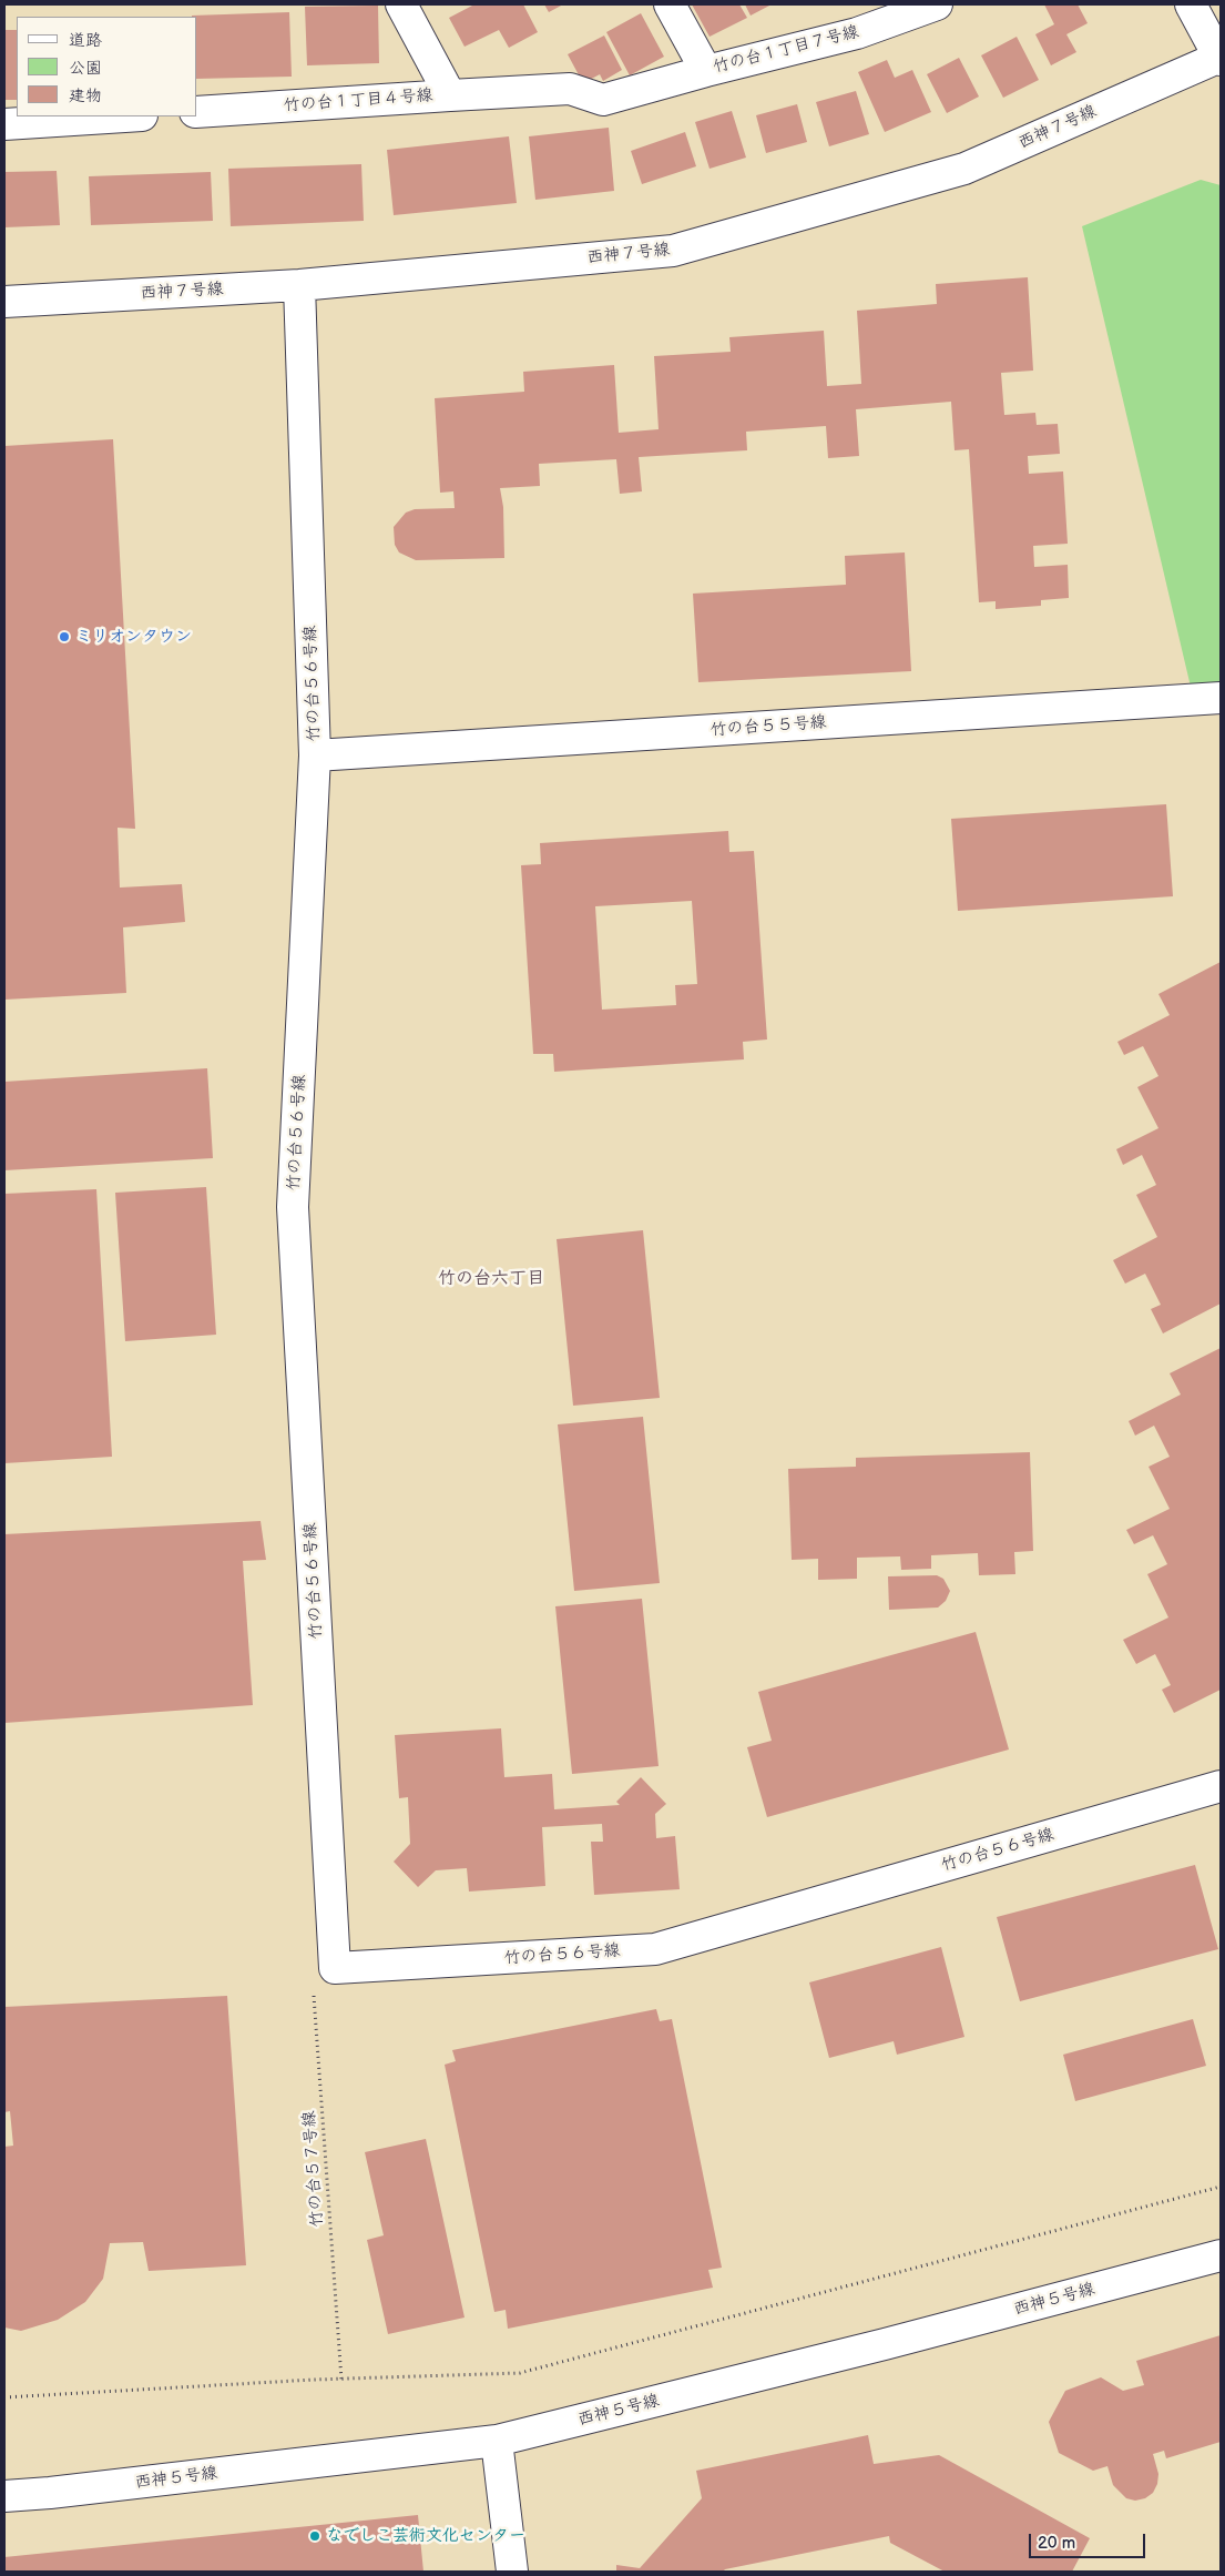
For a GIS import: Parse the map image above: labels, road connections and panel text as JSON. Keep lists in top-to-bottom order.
{
  "streets": {
    "street": [
      "竹の台１丁目７号線",
      "竹の台１丁目４号線",
      "西神７号線",
      "竹の台５６号線",
      "竹の台５５号線",
      "西神５号線"
    ],
    "path": ["竹の台５７号線"]
  },
  "crossings": [
    ["西神７号線", "竹の台５６号線"],
    ["竹の台５６号線", "竹の台５５号線"],
    ["竹の台５６号線", "竹の台５７号線"]
  ],
  "districts": ["竹の台六丁目"],
  "places": ["ミリオンタウン", "なでしこ芸術文化センター"],
  "legend": ["道路", "公園", "建物"],
  "scale_bar": "20 m"
}
